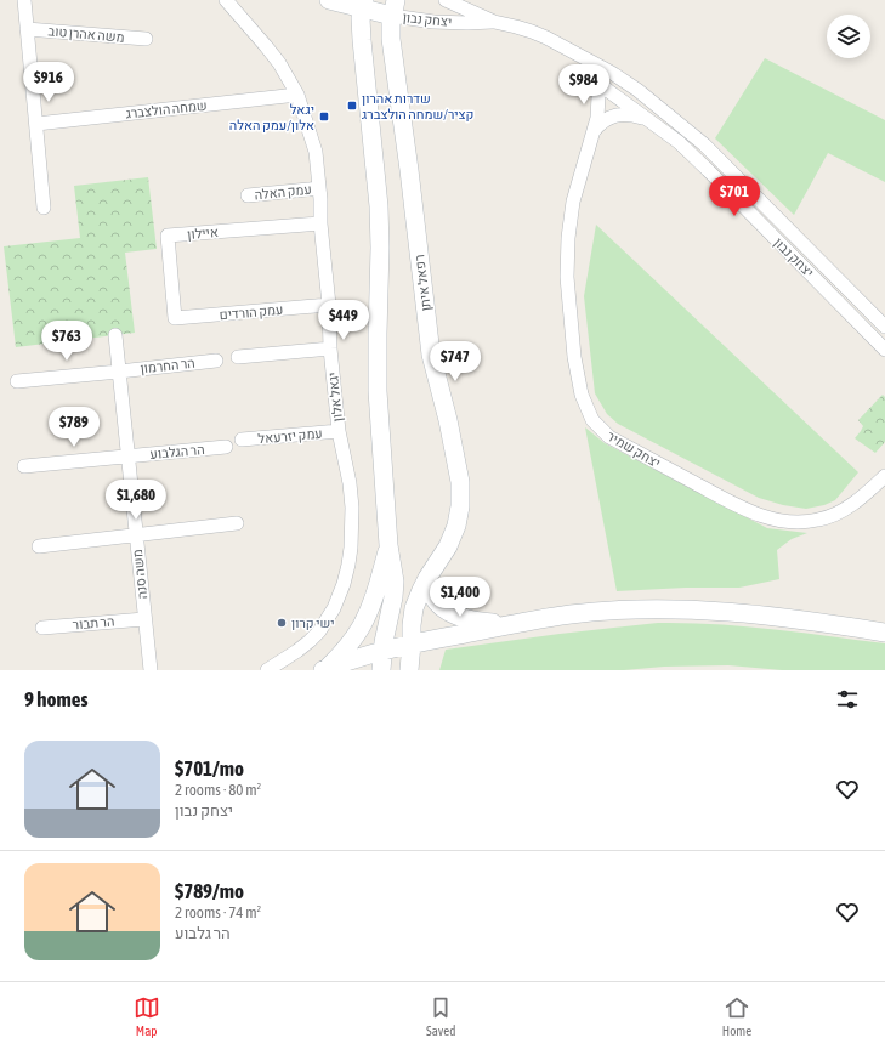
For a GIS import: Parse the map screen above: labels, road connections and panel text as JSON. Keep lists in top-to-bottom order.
{
  "streets": {
    "main road": ["יצחק נבון", "רפאל איתן"],
    "street": [
      "משה אהרן טוב",
      "שמחה הולצברג",
      "עמק האלה",
      "איילון",
      "עמק הורדים",
      "הר החרמון",
      "יגאל אלון",
      "עמק יזרעאל",
      "יצחק שמיר",
      "הר הגלבוע",
      "משה סנה",
      "הר תבור"
    ]
  },
  "crossings": [
    ["יצחק נבון", "רפאל איתן"],
    ["יצחק נבון", "יצחק שמיר"],
    ["שמחה הולצברג", "יגאל אלון"],
    ["עמק האלה", "יגאל אלון"],
    ["איילון", "עמק הורדים"],
    ["איילון", "יגאל אלון"],
    ["עמק הורדים", "יגאל אלון"],
    ["הר החרמון", "משה סנה"],
    ["יגאל אלון", "עמק יזרעאל"],
    ["הר הגלבוע", "משה סנה"],
    ["משה סנה", "הר תבור"]
  ],
  "places": {
    "transit": ["שדרות אהרון קציר/שמחה הולצברג", "יגאל אלון/עמק האלה"],
    "other": ["ישי קרון"]
  },
  "page": {
    "price": [
      "$916",
      "$984",
      "$701",
      "$449",
      "$763",
      "$747",
      "$789",
      "$1,680",
      "$1,400"
    ],
    "heading": "9 homes",
    "list": [
      {
        "name": "$701/mo",
        "note": "2 rooms · 80 m² · יצחק נבון"
      },
      {
        "name": "$789/mo",
        "note": "2 rooms · 74 m² · הר גלבוע"
      }
    ],
    "tabs": ["Map", "Saved", "Home"]
  }
}
